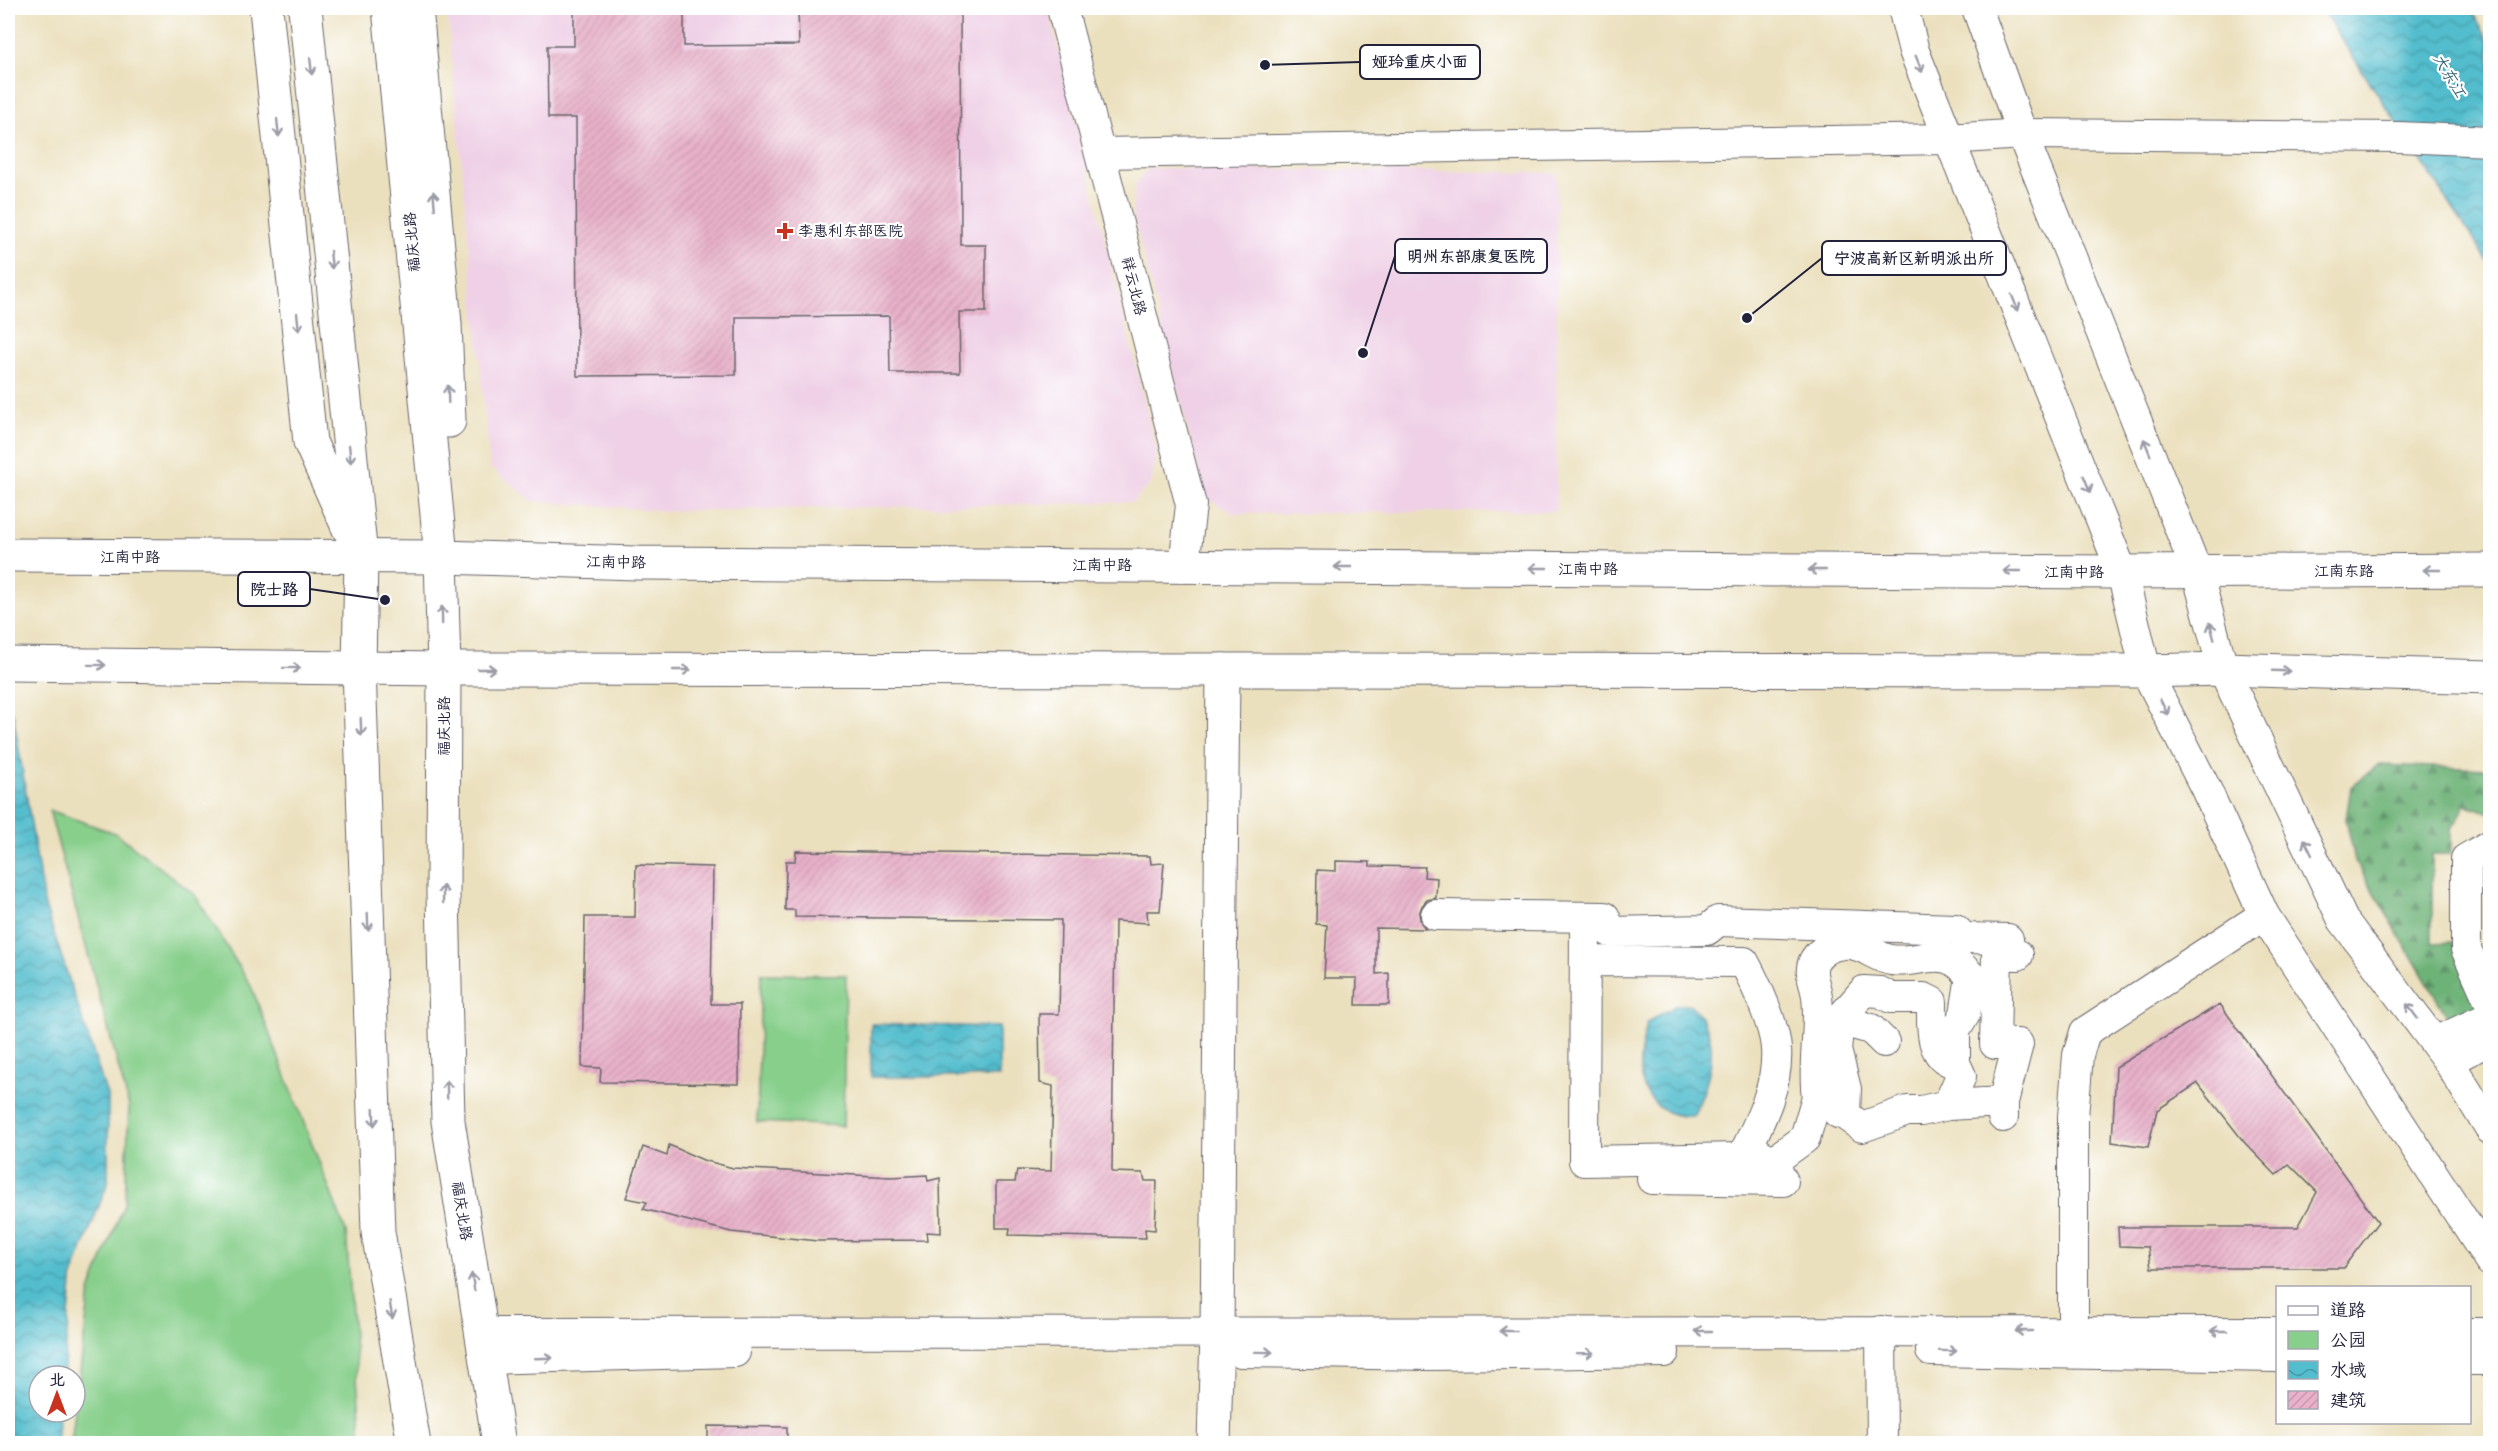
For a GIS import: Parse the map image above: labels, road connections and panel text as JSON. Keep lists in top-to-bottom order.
{
  "streets": {
    "main road": ["福庆北路", "江南中路", "江南东路"],
    "street": ["祥云北路"]
  },
  "crossings": [
    ["福庆北路", "江南中路"],
    ["祥云北路", "江南中路"],
    ["江南中路", "江南东路"]
  ],
  "water": ["大东江"],
  "places": {
    "other": [
      "娅玲重庆小面",
      "宁波高新区新明派出所",
      "明州东部康复医院",
      "院士路"
    ],
    "health": ["李惠利东部医院"]
  },
  "legend": [
    "道路",
    "公园",
    "水域",
    "建筑"
  ],
  "north": "top"
}
